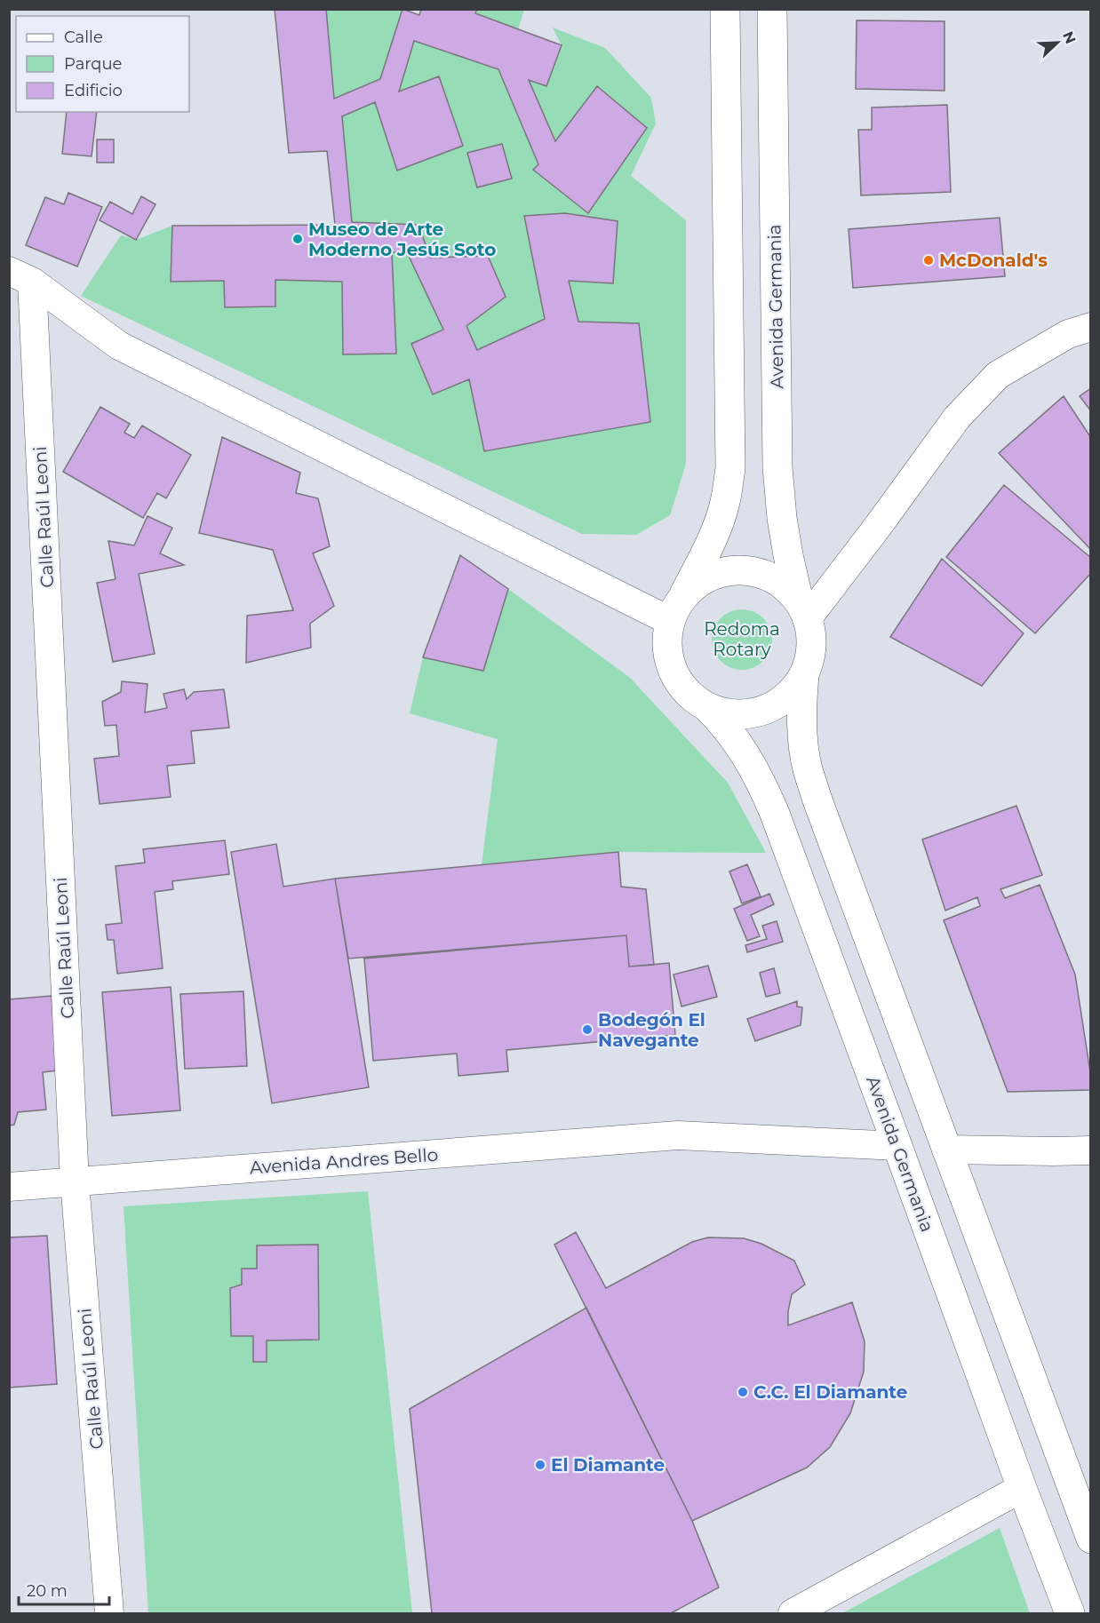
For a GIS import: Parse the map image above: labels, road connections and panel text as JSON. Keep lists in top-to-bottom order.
{
  "streets": {
    "street": ["Avenida Germania", "Calle Raúl Leoni", "Avenida Andres Bello"]
  },
  "crossings": [
    ["Avenida Germania", "Avenida Andres Bello"],
    ["Calle Raúl Leoni", "Avenida Andres Bello"]
  ],
  "parks": ["Redoma Rotary"],
  "places": [
    "Museo de Arte Moderno Jesús Soto",
    "McDonald's",
    "Bodegón El Navegante",
    "C.C. El Diamante",
    "El Diamante"
  ],
  "legend": ["Calle", "Parque", "Edificio"],
  "scale_bar": "20 m",
  "north": "top right"
}
